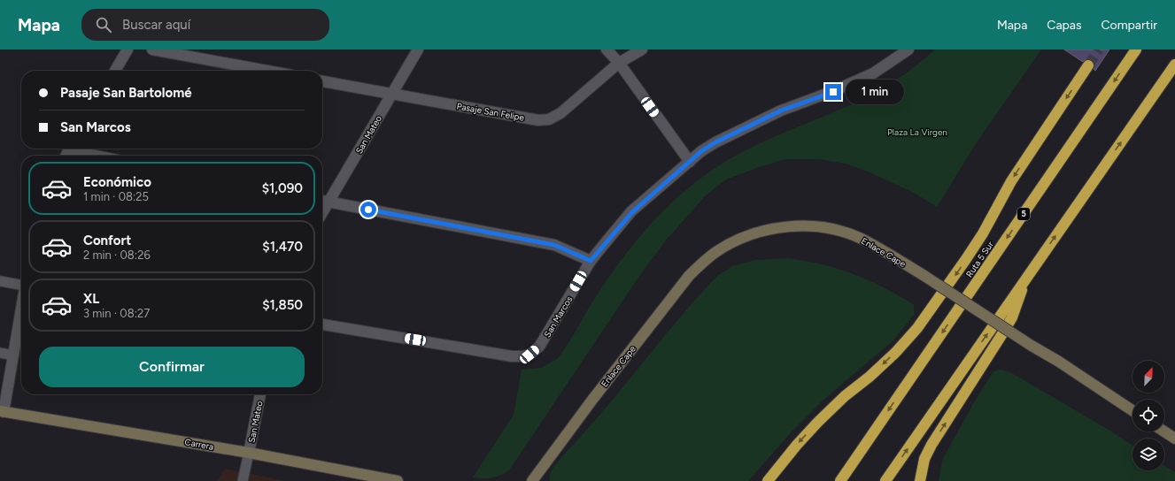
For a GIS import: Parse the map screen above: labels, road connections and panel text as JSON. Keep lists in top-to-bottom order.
{
  "streets": {
    "highway": ["5", "Ruta 5 Sur"],
    "street": [
      "Pasaje San Felipe",
      "San Mateo",
      "Enlace Cape",
      "San Marcos",
      "Carrera"
    ]
  },
  "crossings": [
    ["Pasaje San Felipe", "San Mateo"],
    ["San Mateo", "Carrera"]
  ],
  "parks": ["Plaza La Virgen"],
  "north": "top right",
  "page": {
    "header": "Mapa",
    "search": "Buscar aquí",
    "nav": ["Mapa", "Capas", "Compartir"],
    "banner": ["Pasaje San Bartolomé", "San Marcos"],
    "bubble": "1 min",
    "list": [
      {
        "name": "Económico",
        "note": "1 min · 08:25",
        "value": "$1,090"
      },
      {
        "name": "Confort",
        "note": "2 min · 08:26",
        "value": "$1,470"
      },
      {
        "name": "XL",
        "note": "3 min · 08:27",
        "value": "$1,850"
      }
    ],
    "buttons": "Confirmar"
  }
}
